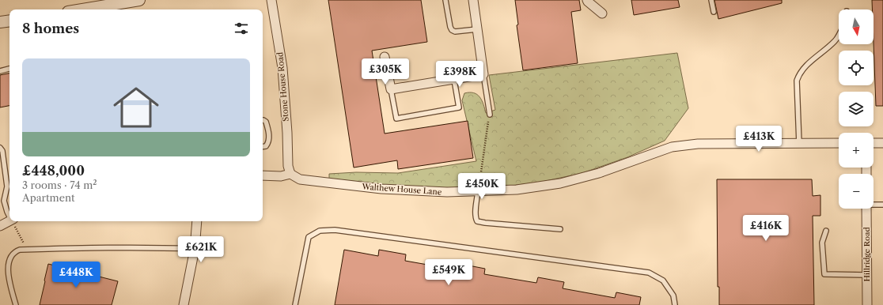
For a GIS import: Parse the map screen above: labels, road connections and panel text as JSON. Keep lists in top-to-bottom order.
{
  "streets": {
    "street": ["Stone House Road", "Walthew House Lane", "Hillridge Road"]
  },
  "crossings": [
    ["Stone House Road", "Walthew House Lane"]
  ],
  "north": "bottom",
  "page": {
    "map_buttons": ["+", "−"],
    "heading": "8 homes",
    "list": [
      {
        "name": "£448,000",
        "note": "3 rooms · 74 m² · Apartment"
      }
    ],
    "price": [
      "£305K",
      "£398K",
      "£413K",
      "£450K",
      "£416K",
      "£621K",
      "£549K",
      "£448K"
    ]
  }
}
